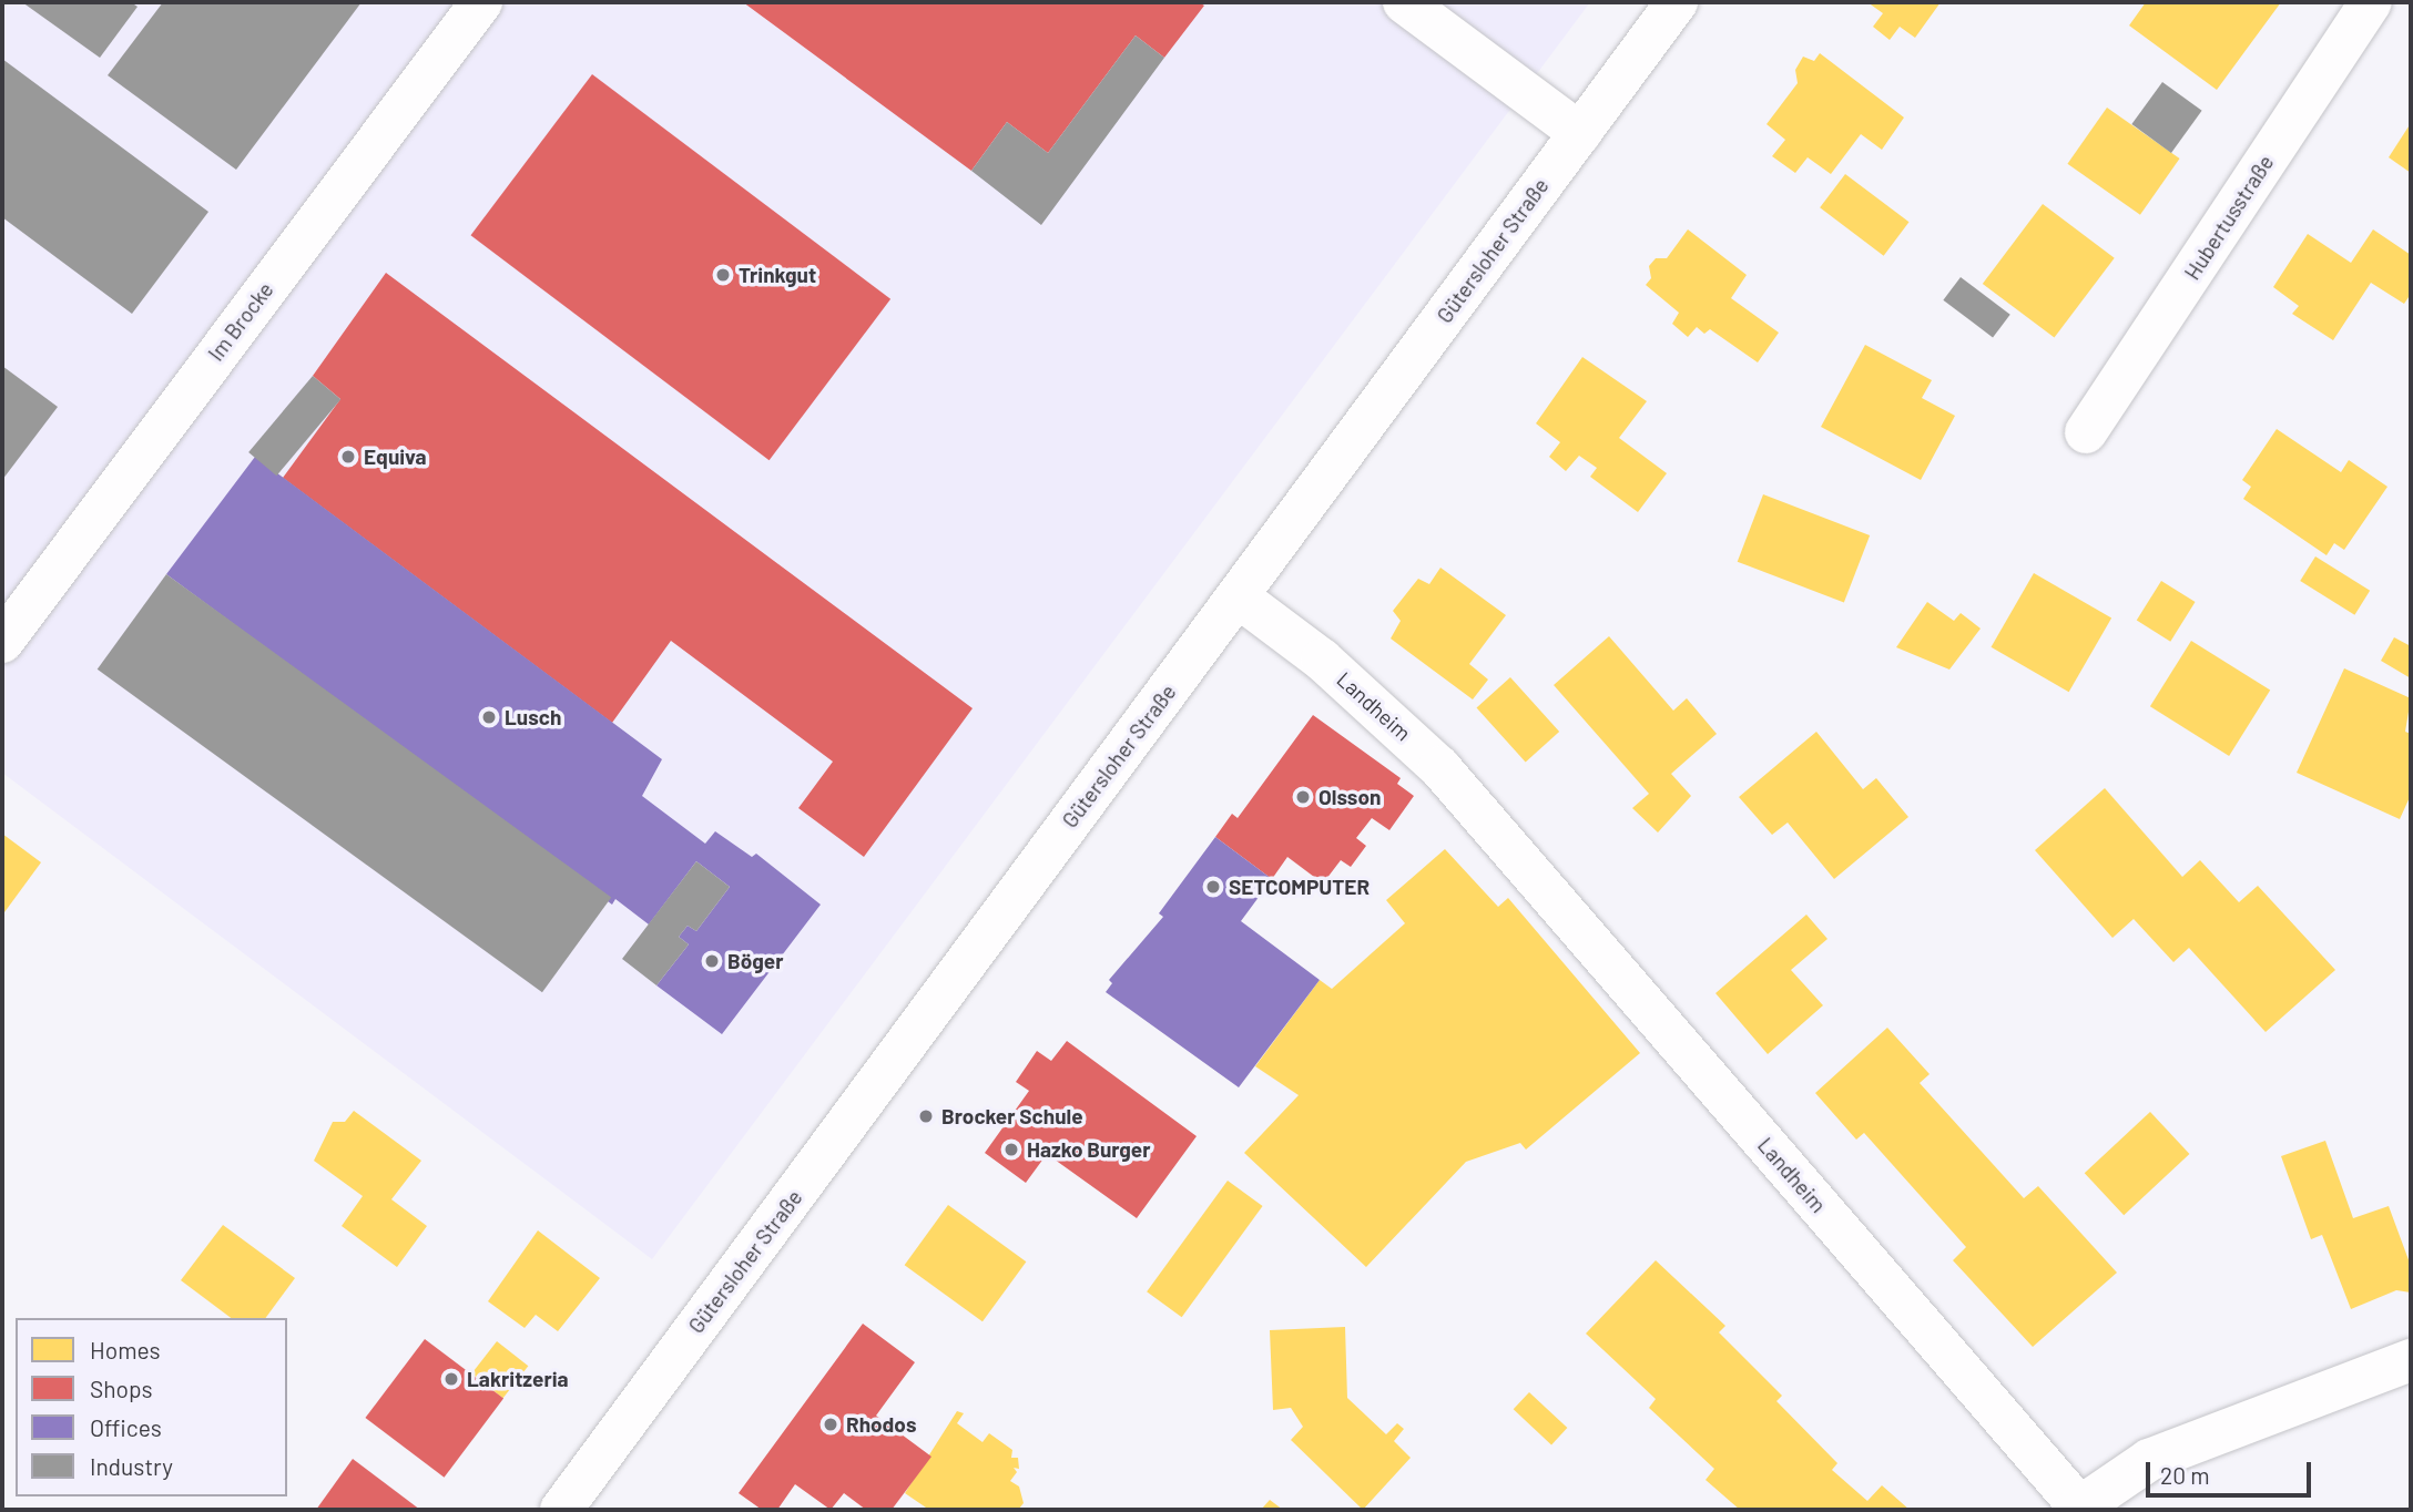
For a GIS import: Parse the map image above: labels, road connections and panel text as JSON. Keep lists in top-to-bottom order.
{
  "streets": {
    "street": [
      "Hubertusstraße",
      "Gütersloher Straße",
      "Im Brocke",
      "Landheim"
    ]
  },
  "crossings": [
    ["Gütersloher Straße", "Landheim"]
  ],
  "places": [
    "Trinkgut",
    "Equiva",
    "Lusch",
    "Olsson",
    "SETCOMPUTER",
    "Böger",
    "Brocker Schule",
    "Hazko Burger",
    "Lakritzeria",
    "Rhodos"
  ],
  "legend": [
    "Homes",
    "Shops",
    "Offices",
    "Industry"
  ],
  "scale_bar": "20 m"
}
